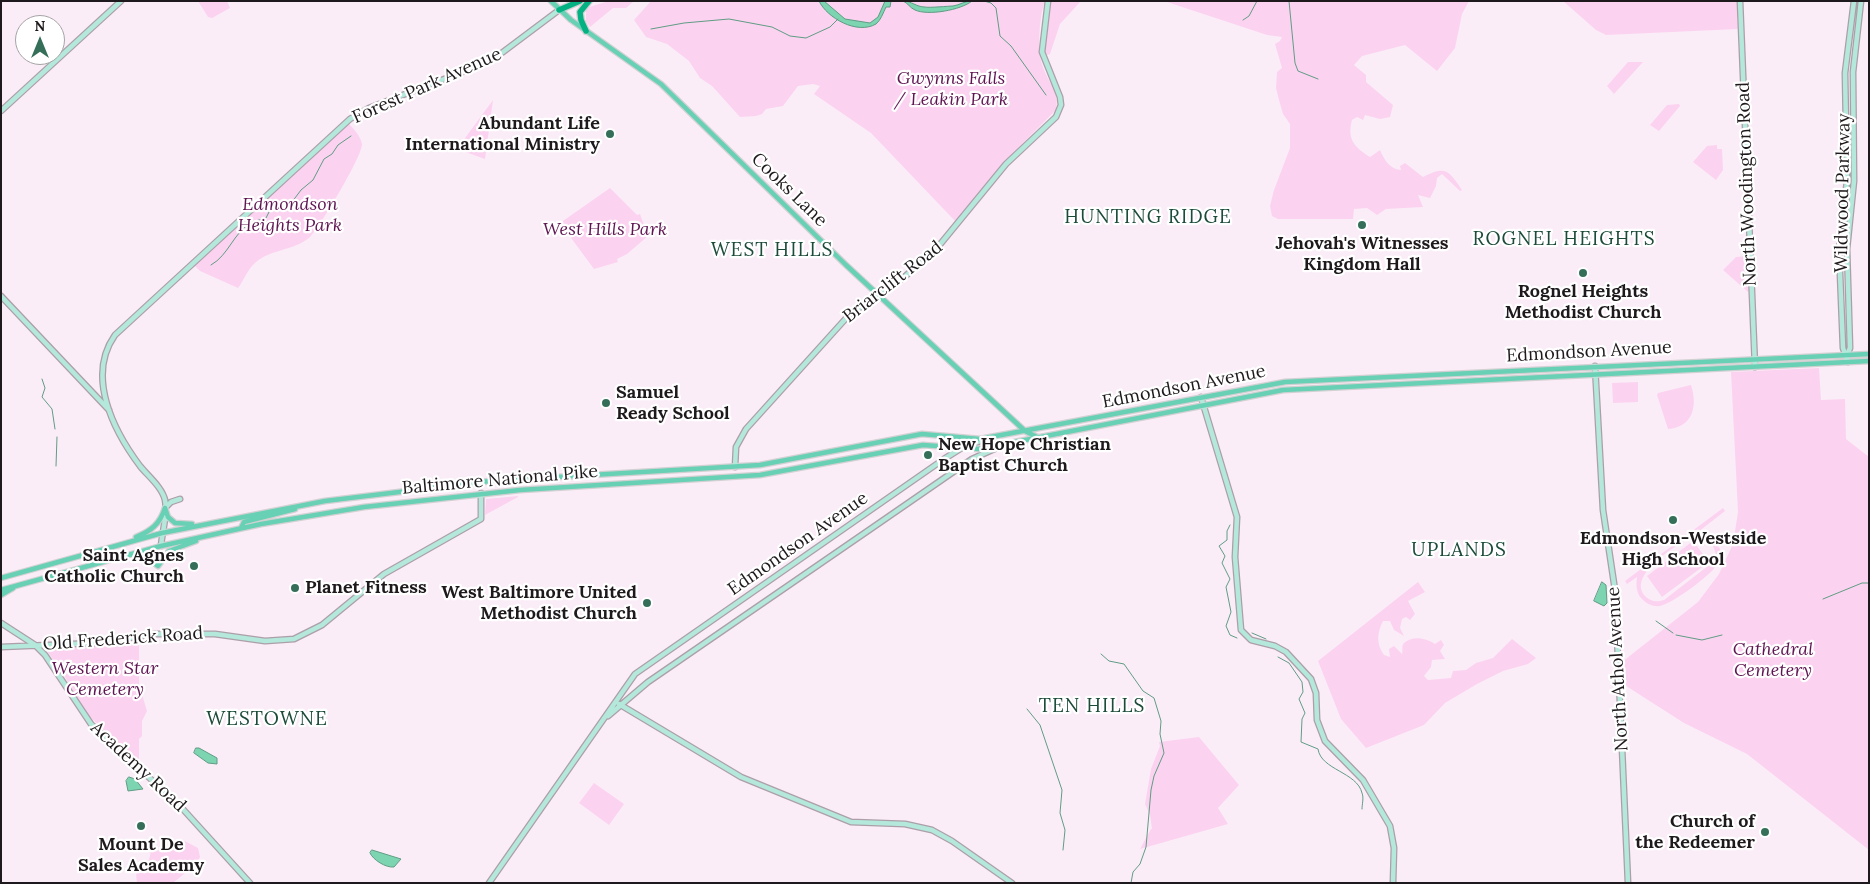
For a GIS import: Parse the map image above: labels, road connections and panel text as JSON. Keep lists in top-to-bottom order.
{
  "streets": {
    "main road": ["Cooks Lane", "Edmondson Avenue", "Baltimore National Pike"],
    "street": [
      "Forest Park Avenue",
      "North Woodington Road",
      "Wildwood Parkway",
      "Briarclift Road",
      "Old Frederick Road",
      "North Athol Avenue",
      "Academy Road"
    ]
  },
  "crossings": [
    ["Forest Park Avenue", "Cooks Lane"],
    ["North Woodington Road", "Edmondson Avenue"],
    ["Cooks Lane", "Briarclift Road"],
    ["Cooks Lane", "Edmondson Avenue"],
    ["Wildwood Parkway", "Edmondson Avenue"],
    ["Briarclift Road", "Baltimore National Pike"],
    ["Edmondson Avenue", "Baltimore National Pike"],
    ["Edmondson Avenue", "North Athol Avenue"],
    ["Baltimore National Pike", "Old Frederick Road"],
    ["Old Frederick Road", "Academy Road"]
  ],
  "districts": [
    "HUNTING RIDGE",
    "ROGNEL HEIGHTS",
    "WEST HILLS",
    "UPLANDS",
    "TEN HILLS",
    "WESTOWNE"
  ],
  "parks": [
    "Gwynns Falls / Leakin Park",
    "Edmondson Heights Park",
    "West Hills Park",
    "Cathedral Cemetery",
    "Western Star Cemetery"
  ],
  "places": [
    "Abundant Life International Ministry",
    "Jehovah's Witnesses Kingdom Hall",
    "Rognel Heights Methodist Church",
    "Samuel Ready School",
    "New Hope Christian Baptist Church",
    "Edmondson-Westside High School",
    "Saint Agnes Catholic Church",
    "Planet Fitness",
    "West Baltimore United Methodist Church",
    "Mount De Sales Academy",
    "Church of the Redeemer"
  ],
  "north": "top"
}
